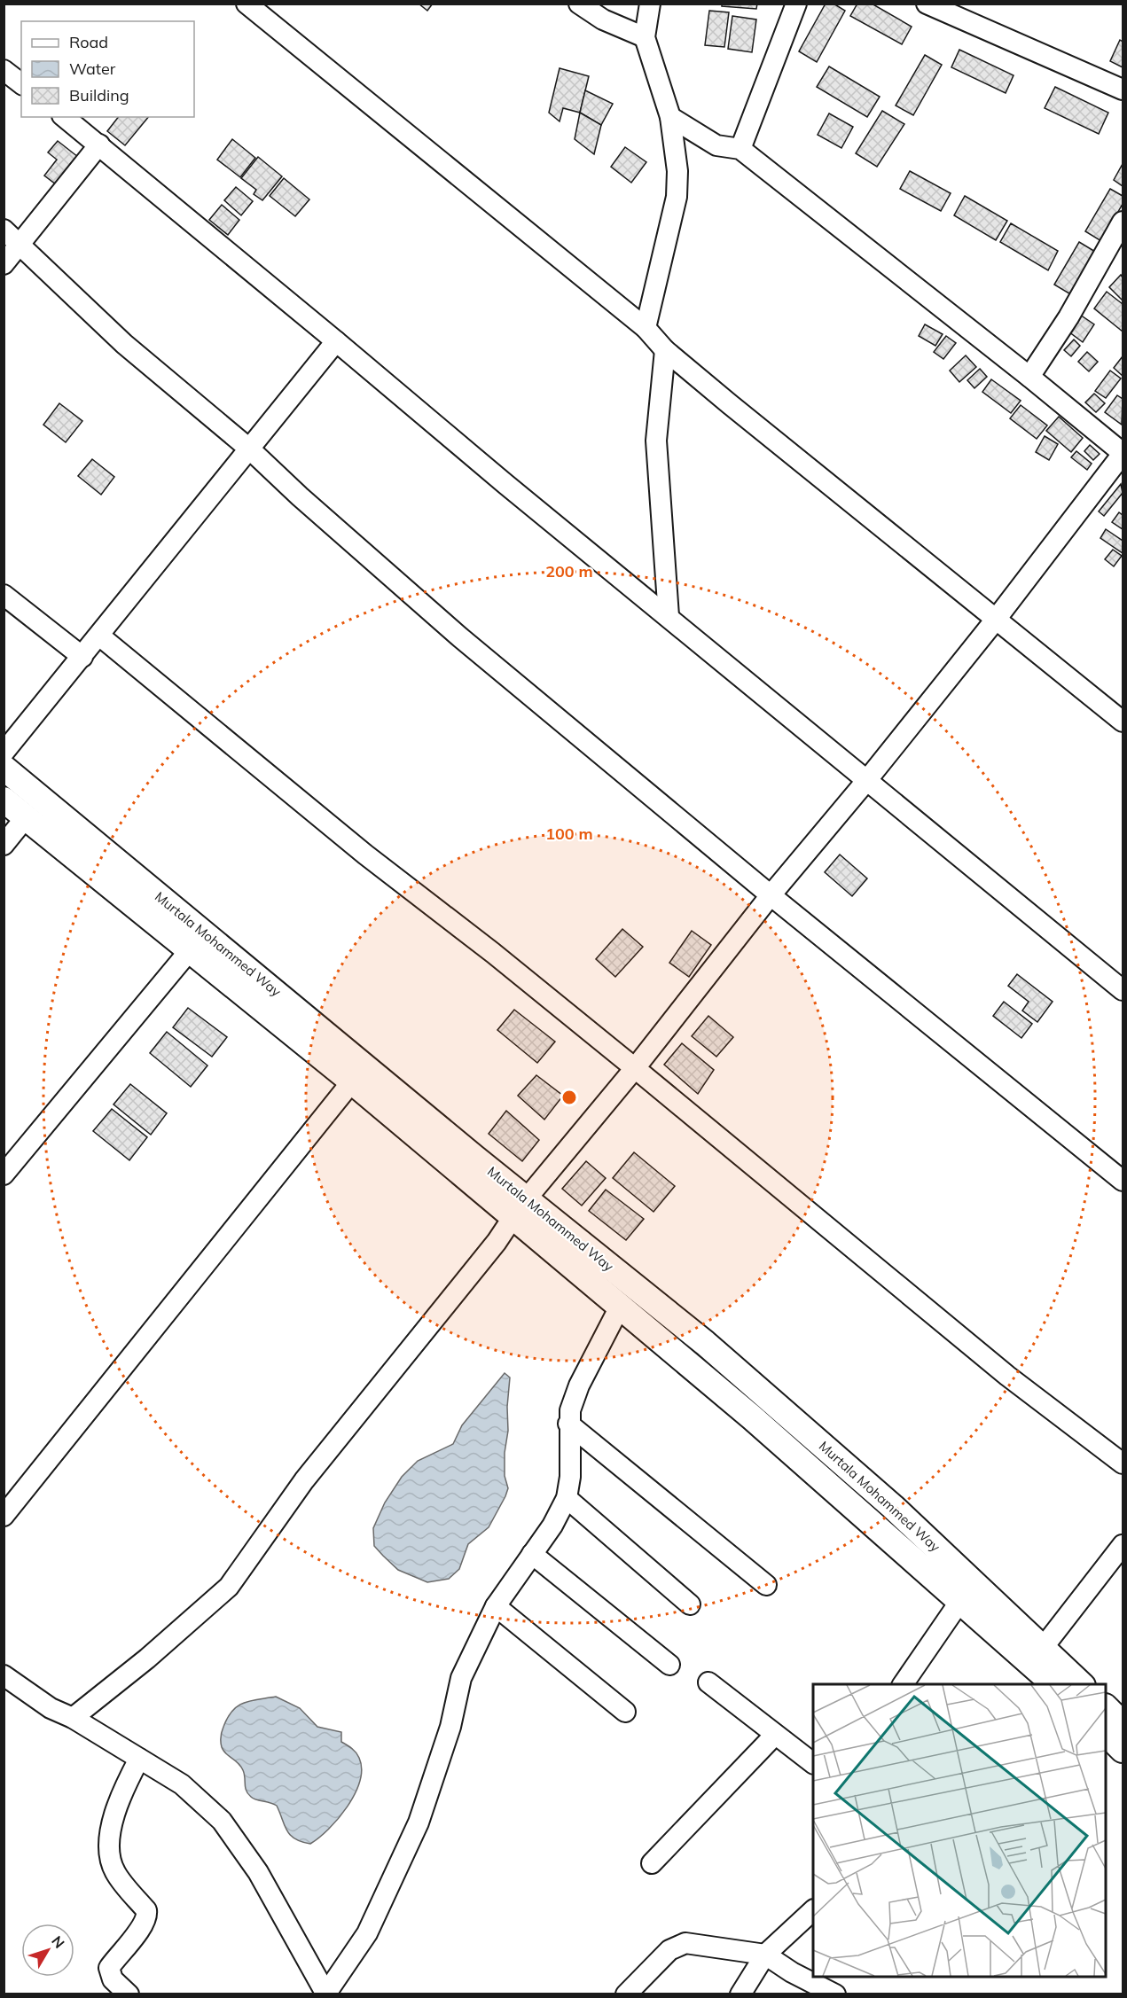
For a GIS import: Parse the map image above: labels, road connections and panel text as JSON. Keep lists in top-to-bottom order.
{
  "streets": {
    "main road": ["Murtala Mohammed Way"]
  },
  "legend": ["Road", "Water", "Building"],
  "north": "top right",
  "rings": ["200 m", "100 m"]
}
